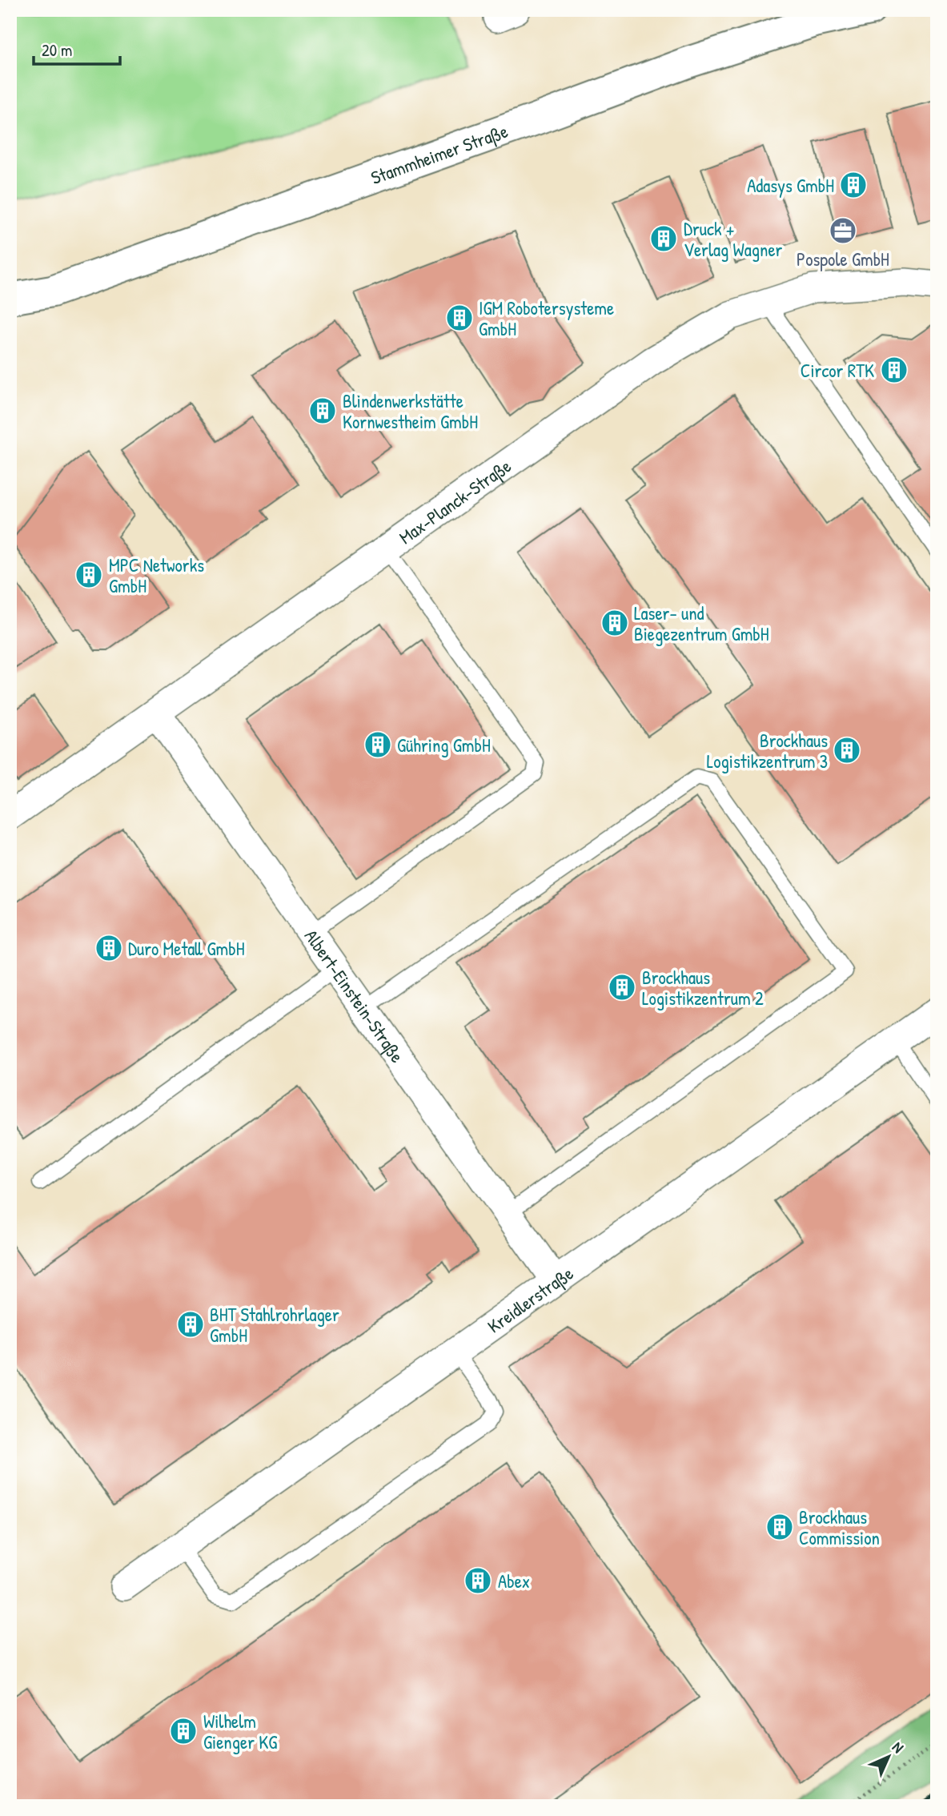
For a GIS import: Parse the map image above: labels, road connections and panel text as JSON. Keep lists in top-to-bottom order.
{
  "streets": {
    "main road": ["Stammheimer Straße"],
    "street": ["Max-Planck-Straße", "Albert-Einstein-Straße", "Kreidlerstraße"]
  },
  "crossings": [
    ["Max-Planck-Straße", "Albert-Einstein-Straße"],
    ["Albert-Einstein-Straße", "Kreidlerstraße"]
  ],
  "places": {
    "building": [
      "Adasys GmbH",
      "Druck + Verlag Wagner",
      "IGM Robotersysteme GmbH",
      "Circor RTK",
      "Blindenwerkstätte Kornwestheim GmbH",
      "MPC Networks GmbH",
      "Laser- und Biegezentrum GmbH",
      "Gühring GmbH",
      "Brockhaus Logistikzentrum 3",
      "Duro Metall GmbH",
      "Brockhaus Logistikzentrum 2",
      "BHT Stahlrohrlager GmbH",
      "Brockhaus Commission",
      "Abex",
      "Wilhelm Gienger KG"
    ],
    "office": ["Pospole GmbH"]
  },
  "scale_bar": "20 m",
  "north": "top right"
}
